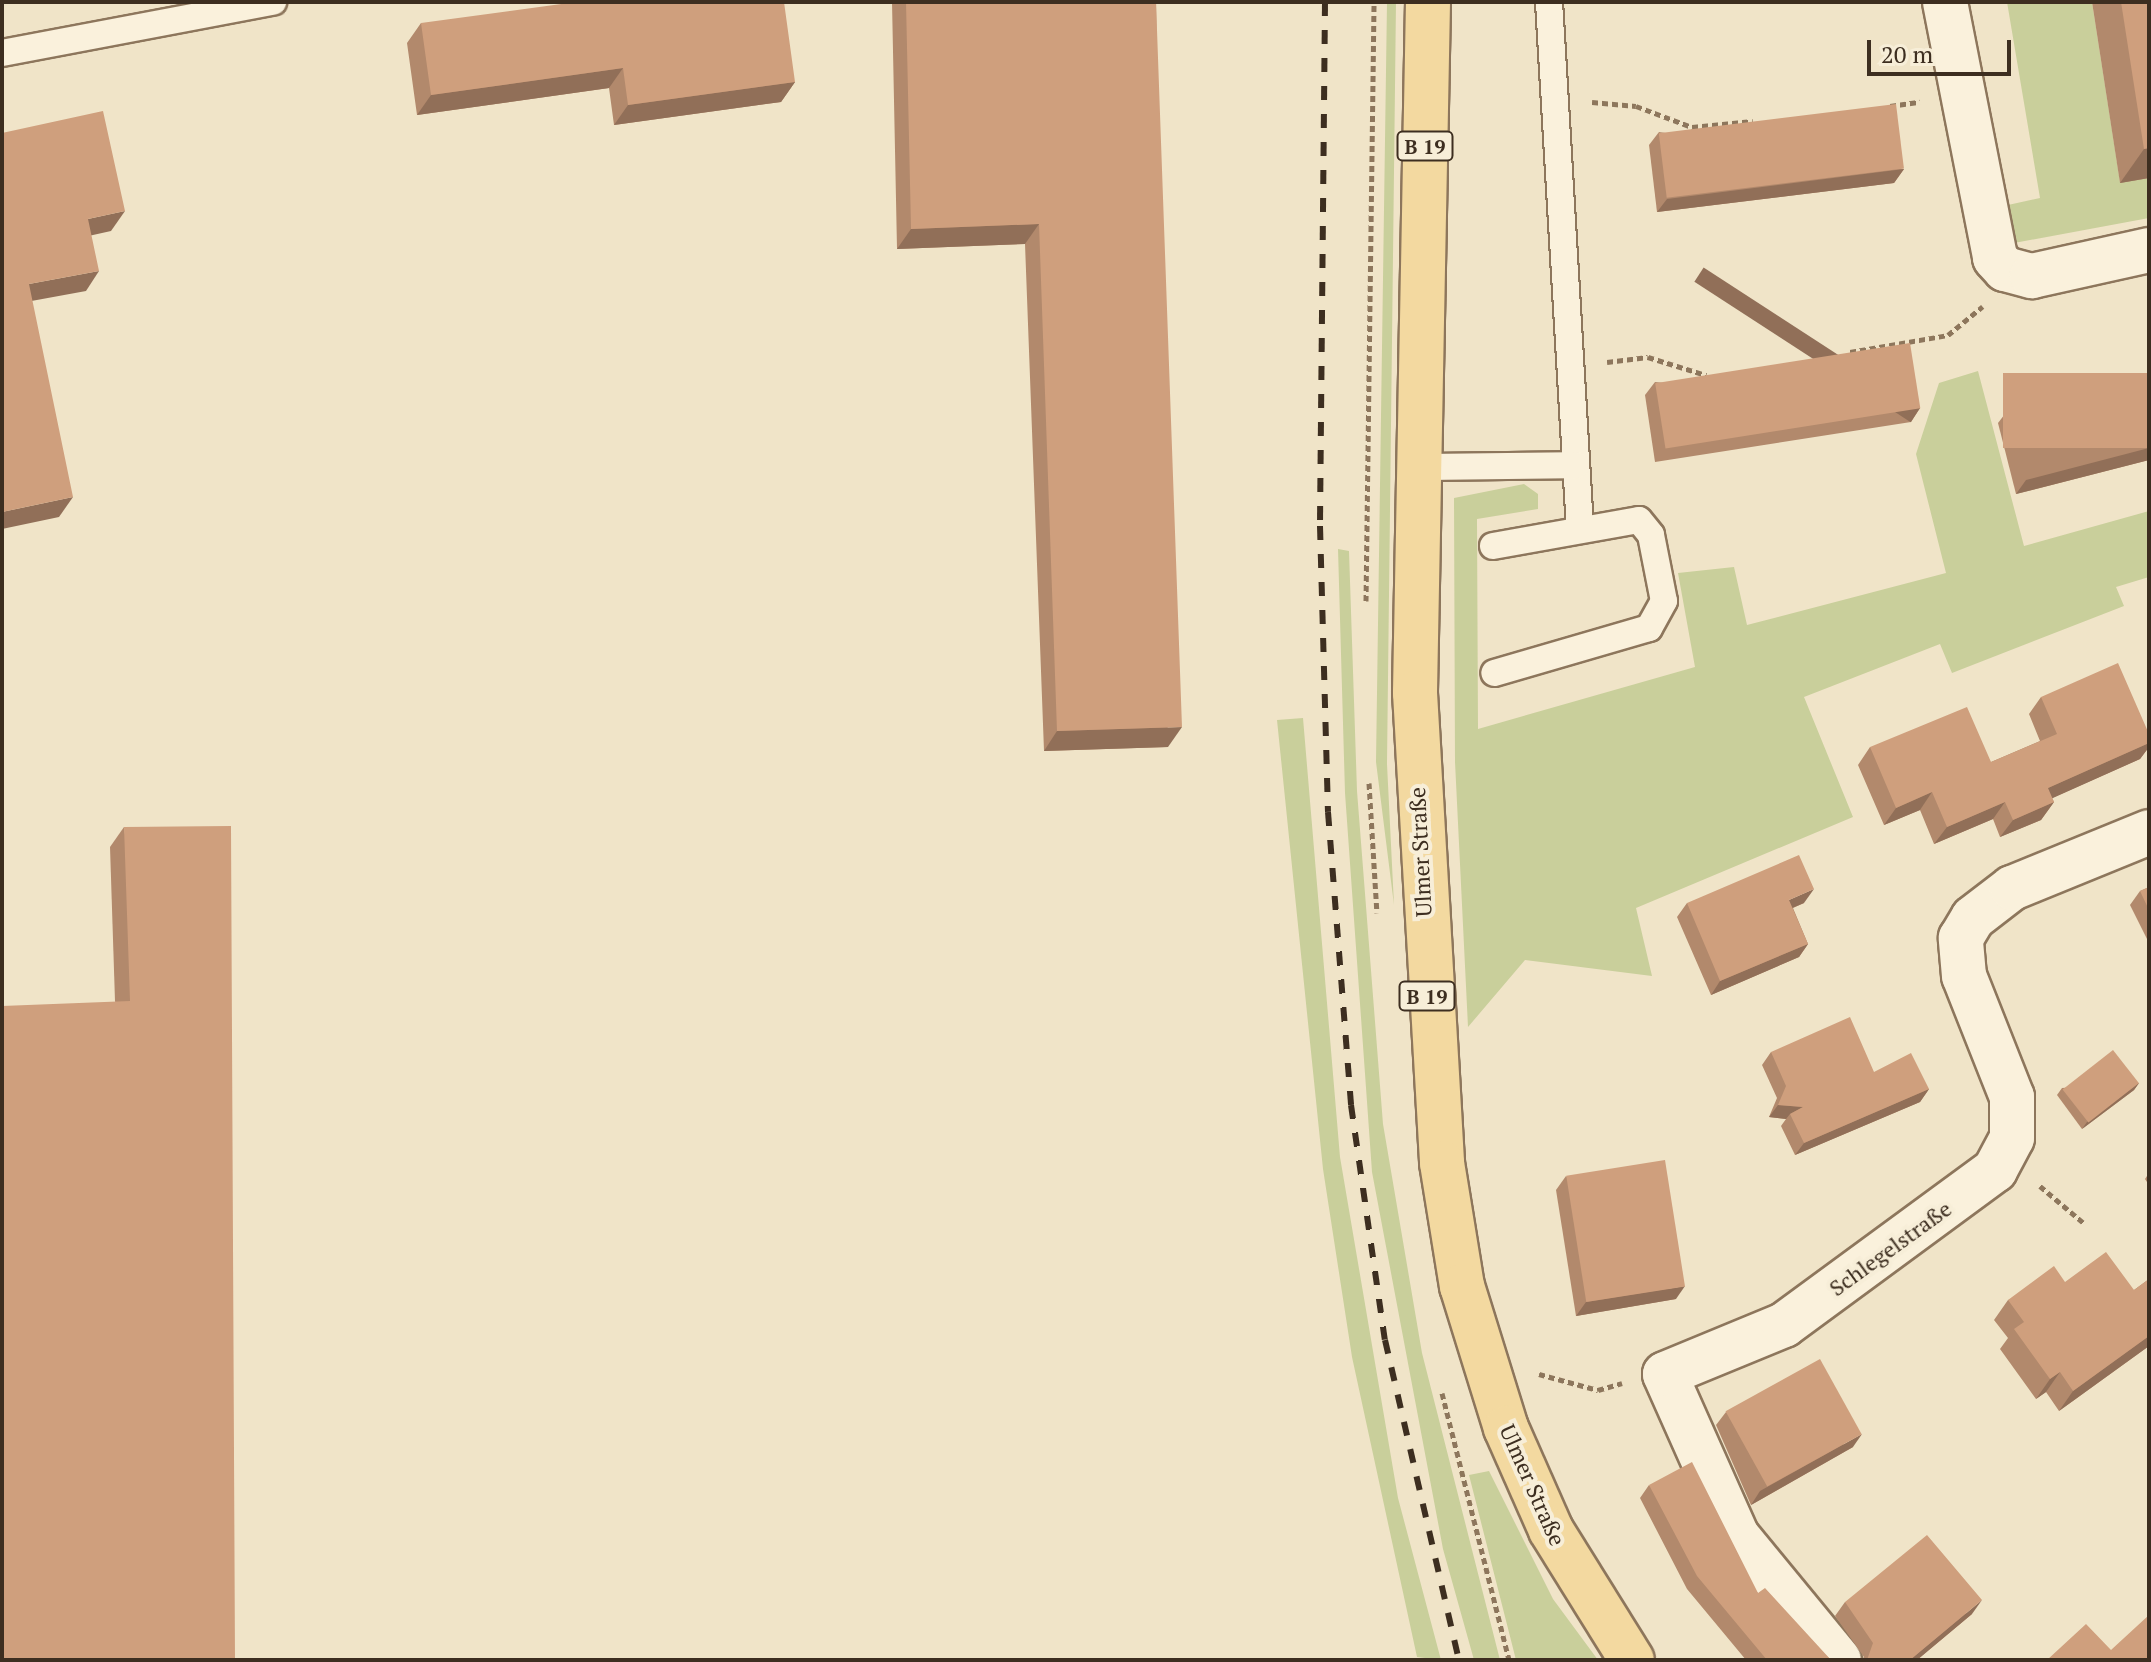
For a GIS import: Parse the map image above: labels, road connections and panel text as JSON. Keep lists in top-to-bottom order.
{
  "streets": {
    "main road": ["B 19", "Ulmer Straße"],
    "street": ["Schlegelstraße"]
  },
  "scale_bar": "20 m"
}
